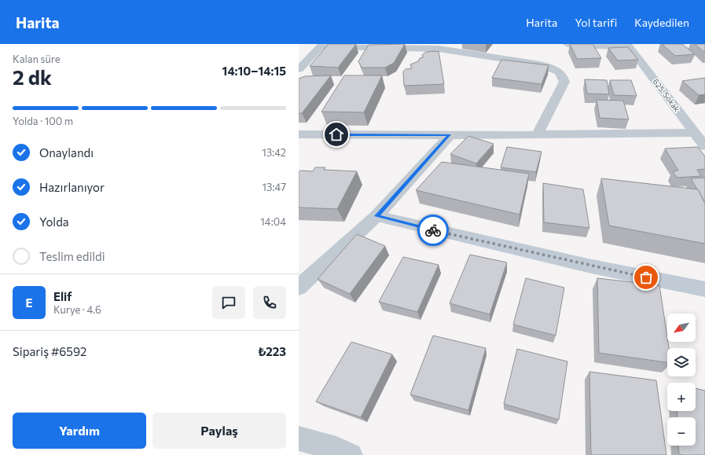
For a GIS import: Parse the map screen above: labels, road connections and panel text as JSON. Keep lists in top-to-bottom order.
{
  "streets": {
    "street": ["625. Sokak"]
  },
  "north": "bottom left",
  "page": {
    "header": "Harita",
    "nav": ["Harita", "Yol tarifi", "Kaydedilen"],
    "heading": ["2 dk", "Kalan süre", "14:10–14:15"],
    "panel": [
      "Elif",
      "Kurye · 4.6",
      "Sipariş #6592",
      "₺223"
    ],
    "bar": "Yolda · 100 m",
    "list": [
      ["Onaylandı", "13:42"],
      ["Hazırlanıyor", "13:47"],
      ["Yolda", "14:04"],
      "Teslim edildi"
    ],
    "round": "E",
    "map_buttons": ["+", "−"],
    "buttons": ["Yardım", "Paylaş"]
  }
}
